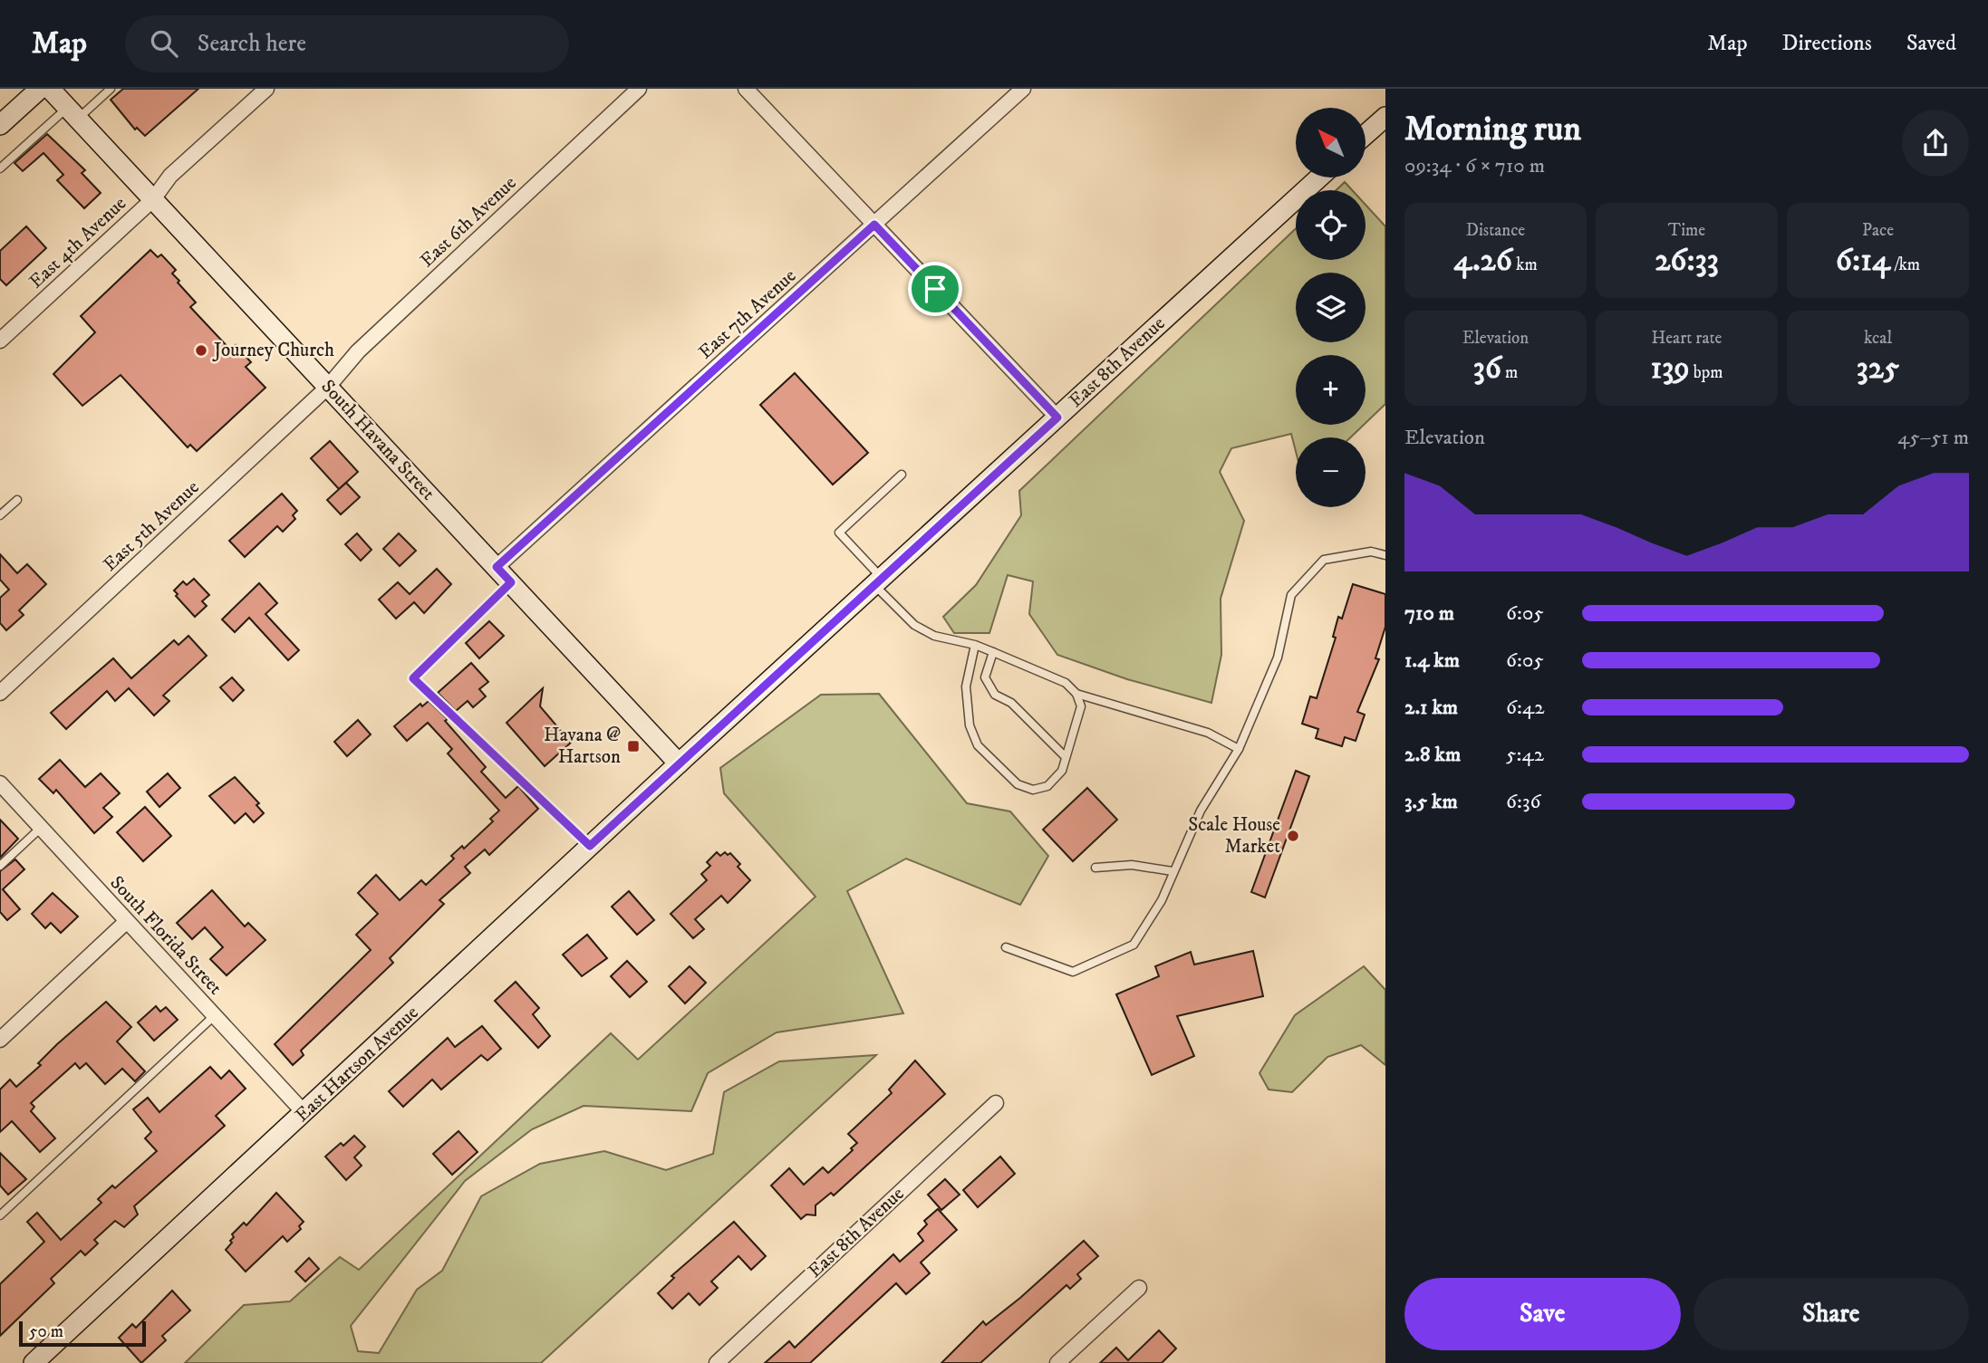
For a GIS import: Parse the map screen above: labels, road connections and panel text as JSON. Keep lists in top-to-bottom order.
{
  "streets": {
    "street": [
      "East 6th Avenue",
      "East 4th Avenue",
      "East 7th Avenue",
      "East 8th Avenue",
      "South Havana Street",
      "East 5th Avenue",
      "South Florida Street",
      "East Hartson Avenue"
    ]
  },
  "crossings": [
    ["East 6th Avenue", "South Havana Street"],
    ["East 6th Avenue", "East 5th Avenue"],
    ["East 4th Avenue", "South Havana Street"],
    ["East 7th Avenue", "South Havana Street"],
    ["East 8th Avenue", "South Havana Street"],
    ["East 8th Avenue", "East Hartson Avenue"],
    ["South Havana Street", "East 5th Avenue"],
    ["South Havana Street", "East Hartson Avenue"],
    ["South Florida Street", "East Hartson Avenue"]
  ],
  "places": {
    "other": ["Journey Church", "Scale House Market"],
    "transit": ["Havana @ Hartson"]
  },
  "scale_bar": "50 m",
  "north": "top left",
  "page": {
    "header": "Map",
    "search": "Search here",
    "nav": ["Map", "Directions", "Saved"],
    "heading": ["Morning run", "09:34 · 6 × 710 m"],
    "map_buttons": ["+", "−"],
    "stats": [
      ["Distance", "4.26 km"],
      ["Time", "26:33"],
      ["Pace", "6:14 /km"],
      ["Elevation", "36 m"],
      ["Heart rate", "139 bpm"],
      ["kcal", "325"]
    ],
    "chart": ["Elevation", "45–51 m"],
    "list": [
      {
        "name": "710 m",
        "note": "6:05"
      },
      {
        "name": "1.4 km",
        "note": "6:05"
      },
      {
        "name": "2.1 km",
        "note": "6:42"
      },
      {
        "name": "2.8 km",
        "note": "5:42"
      },
      {
        "name": "3.5 km",
        "note": "6:36"
      }
    ],
    "buttons": ["Save", "Share"],
    "scale": "50 m"
  }
}
